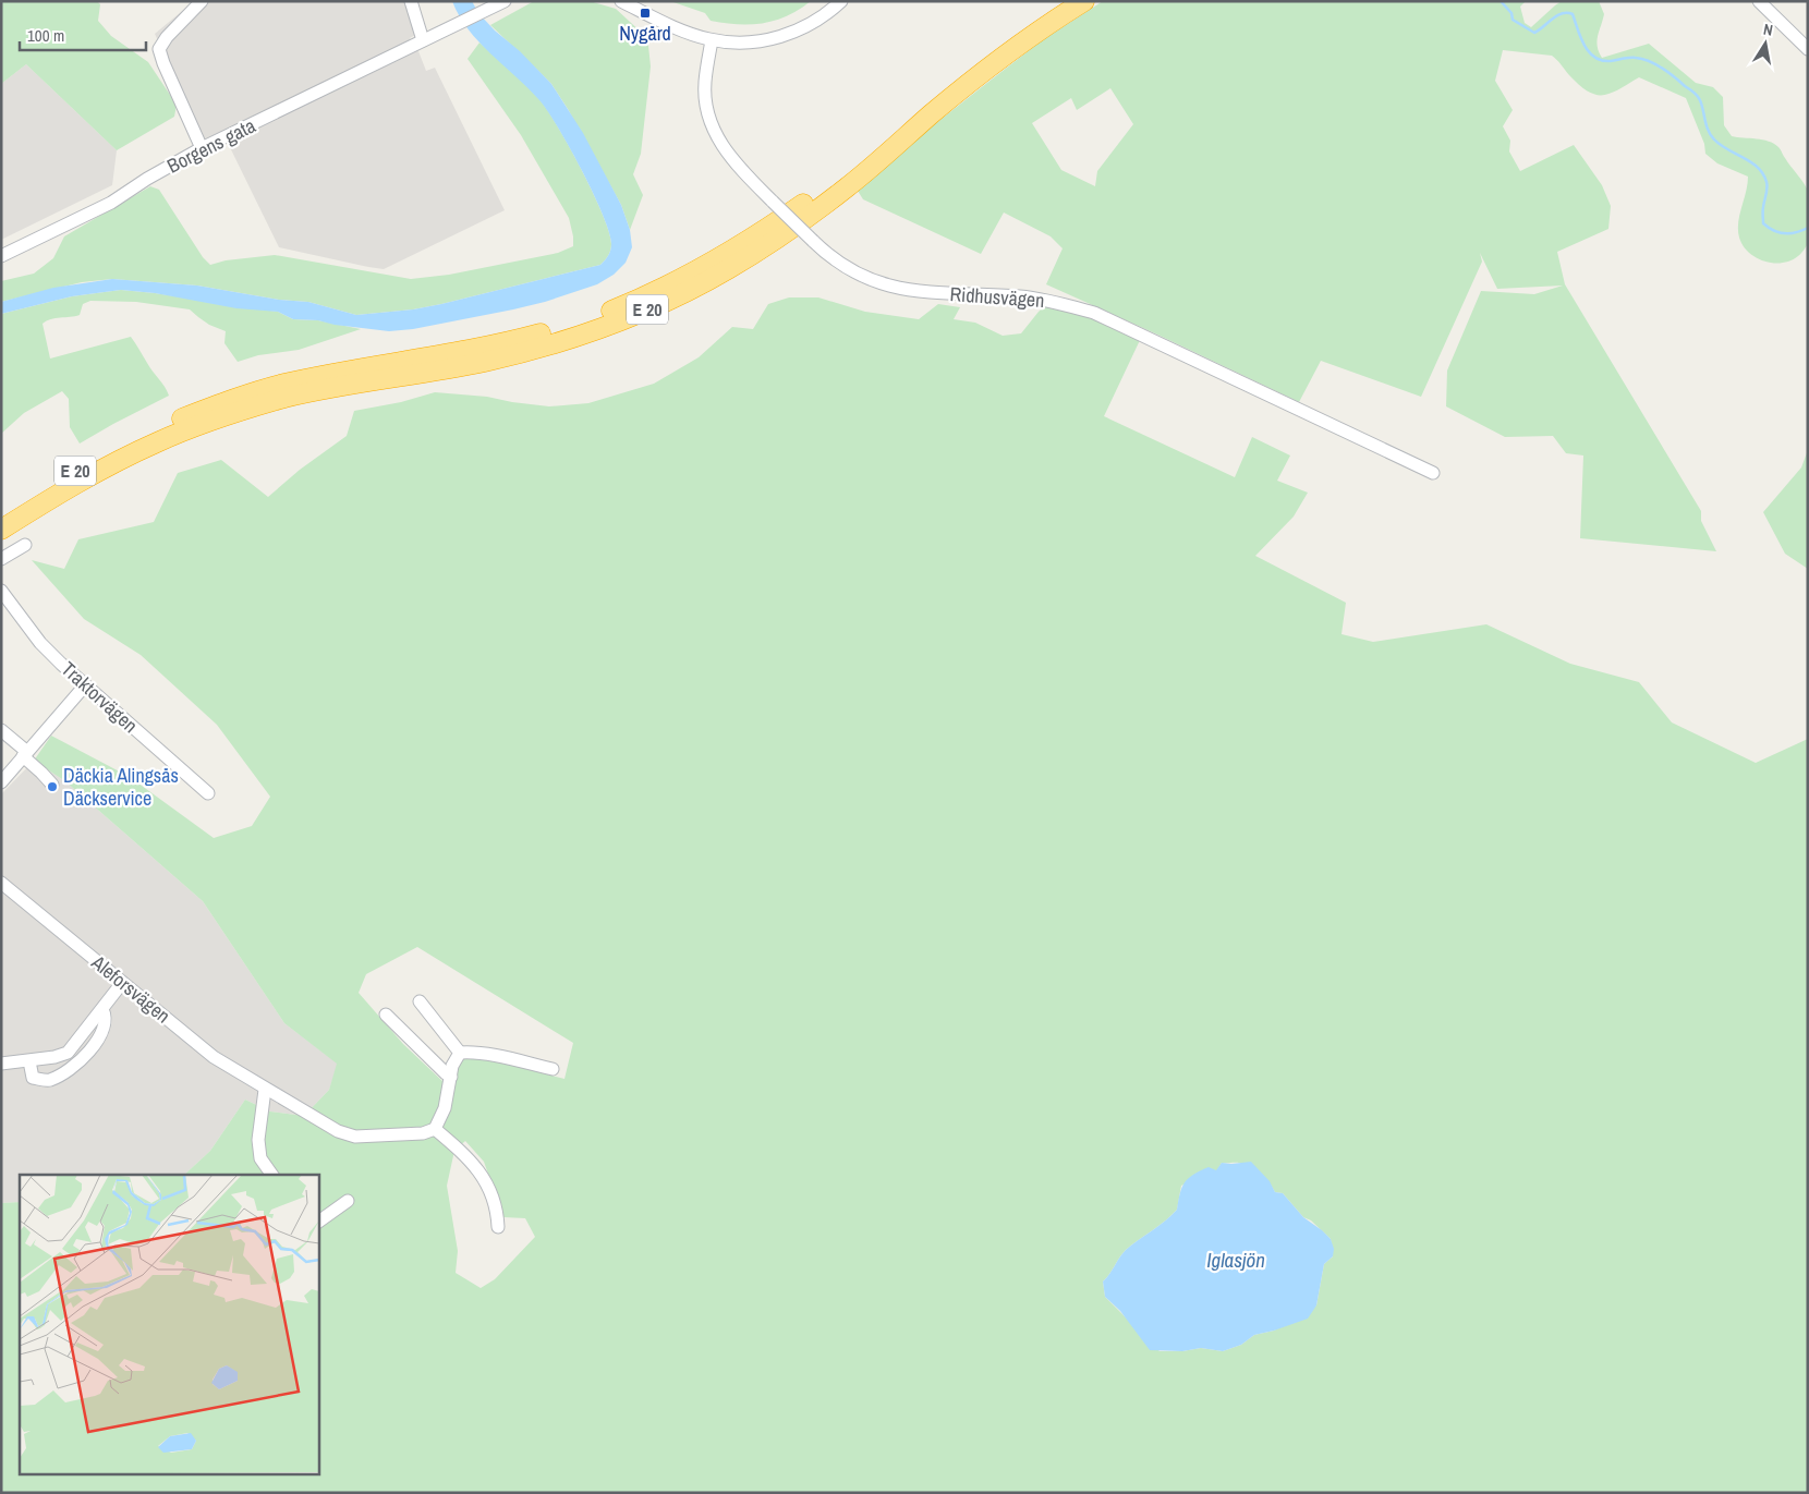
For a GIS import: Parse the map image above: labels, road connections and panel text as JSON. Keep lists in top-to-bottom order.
{
  "streets": {
    "highway": ["E 20"],
    "street": [
      "Borgens gata",
      "Ridhusvägen",
      "Traktorvägen",
      "Aleforsvägen"
    ]
  },
  "water": ["Iglasjön"],
  "places": {
    "transit": ["Nygård"],
    "other": ["Däckia Alingsås Däckservice"]
  },
  "scale_bar": "100 m",
  "north": "top"
}
